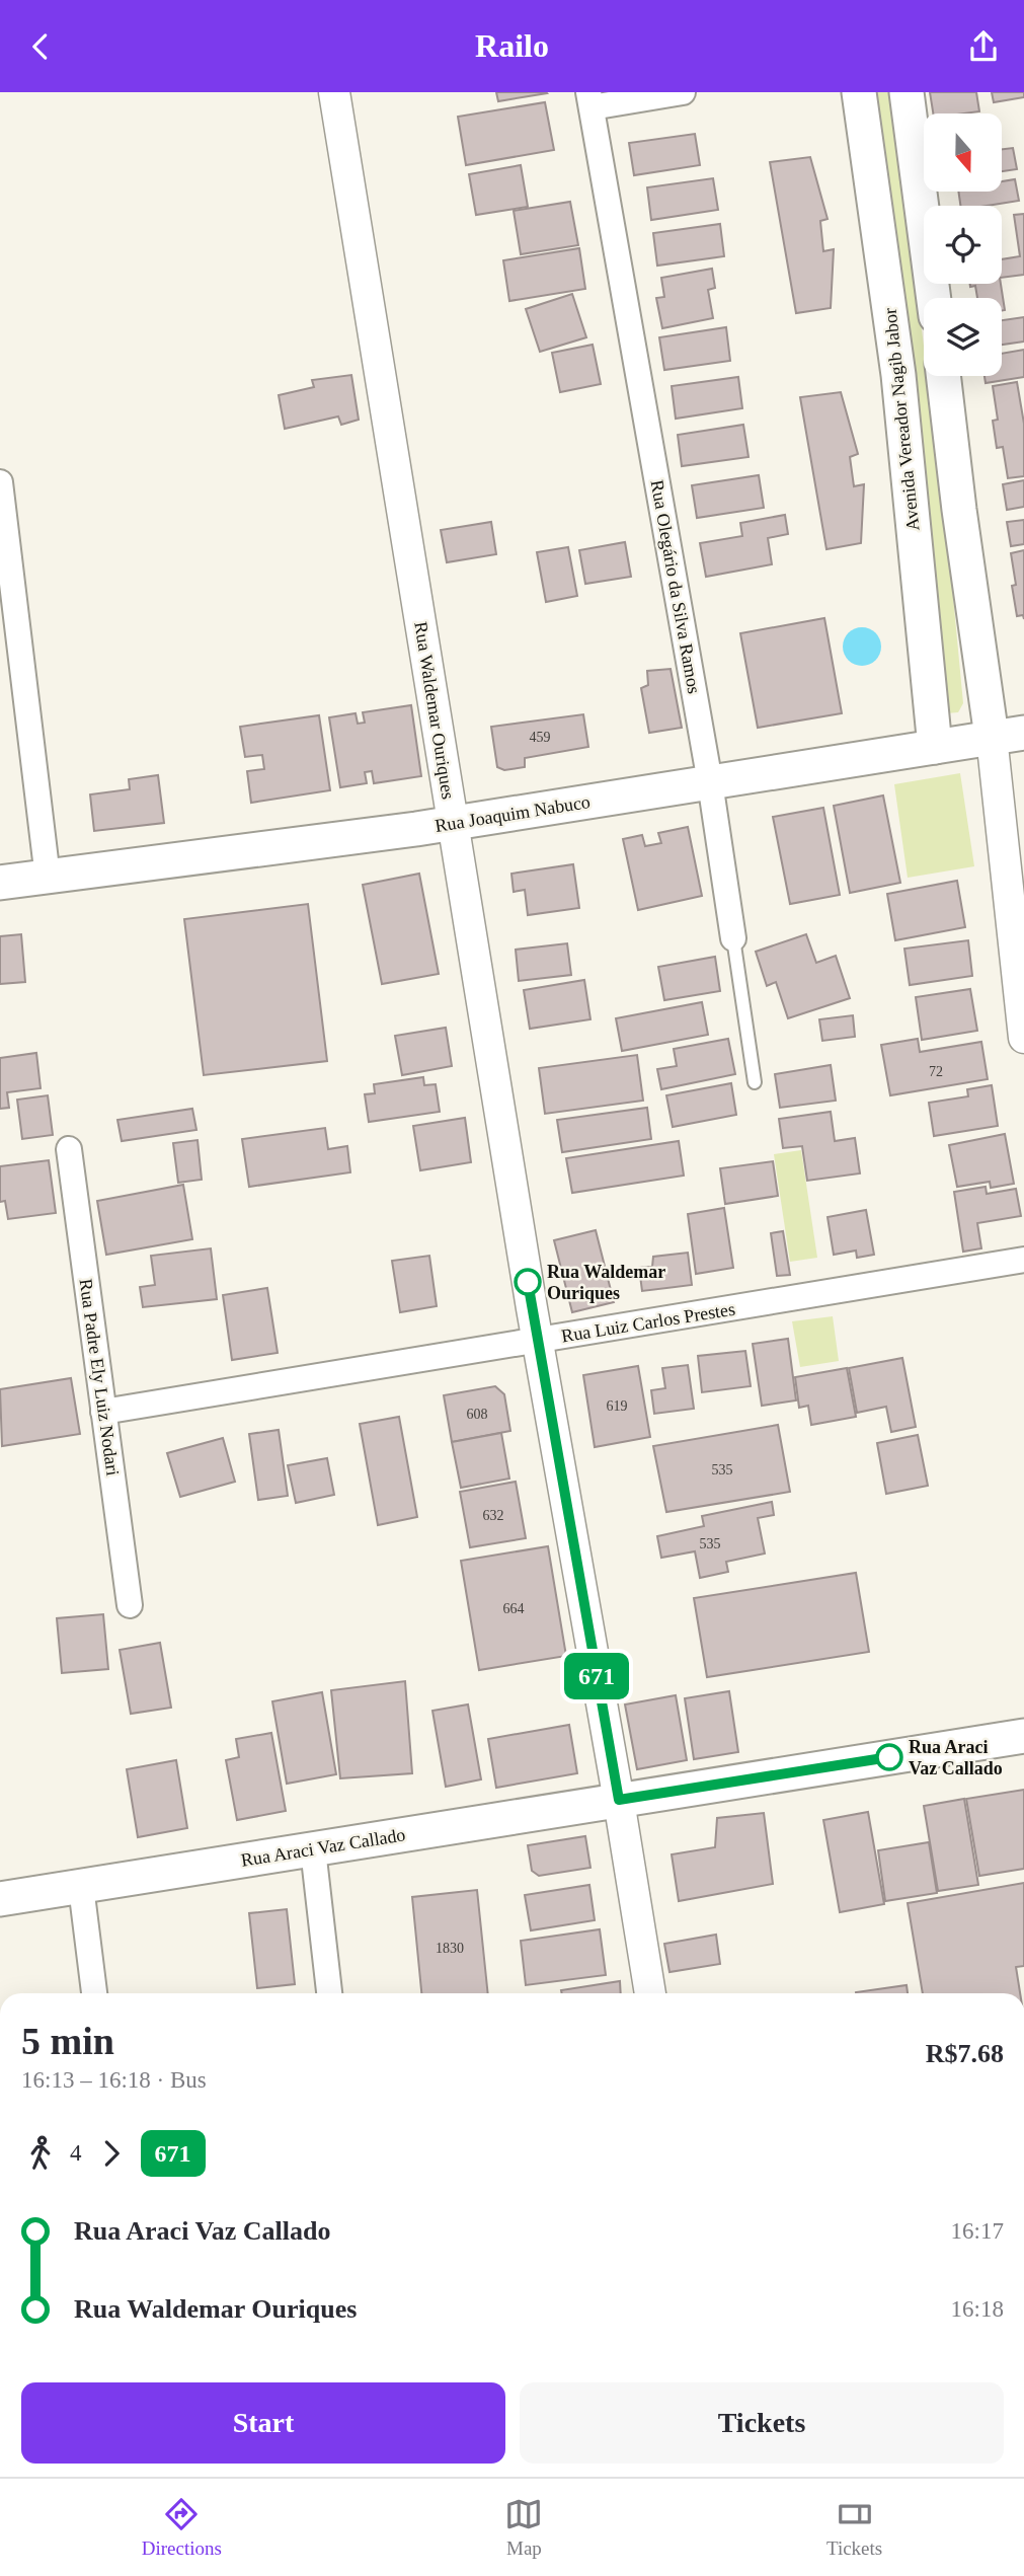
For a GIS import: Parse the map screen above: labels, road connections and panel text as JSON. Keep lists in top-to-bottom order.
{
  "streets": {
    "main road": ["Avenida Vereador Nagib Jabor", "Rua Joaquim Nabuco", "Rua Araci Vaz Callado"],
    "street": [
      "Rua Olegário da Silva Ramos",
      "Rua Waldemar Ouriques",
      "Rua Luiz Carlos Prestes",
      "Rua Padre Ely Luiz Nodari"
    ]
  },
  "crossings": [
    ["Avenida Vereador Nagib Jabor", "Rua Joaquim Nabuco"],
    ["Rua Olegário da Silva Ramos", "Rua Joaquim Nabuco"],
    ["Rua Waldemar Ouriques", "Rua Joaquim Nabuco"],
    ["Rua Waldemar Ouriques", "Rua Luiz Carlos Prestes"],
    ["Rua Waldemar Ouriques", "Rua Araci Vaz Callado"],
    ["Rua Luiz Carlos Prestes", "Rua Padre Ely Luiz Nodari"]
  ],
  "places": ["Rua Waldemar Ouriques", "Rua Araci Vaz Callado"],
  "lines": ["bus line 671"],
  "house_numbers": [
    "459",
    "72",
    "619",
    "608",
    "535",
    "632",
    "535",
    "664",
    "1830"
  ],
  "north": "bottom",
  "page": {
    "header": "Railo",
    "on_map": "671",
    "heading": ["5 min", "16:13 – 16:18 · Bus", "R$7.68"],
    "legs": ["4", "671"],
    "list": [
      {
        "name": "Rua Araci Vaz Callado",
        "value": "16:17"
      },
      {
        "name": "Rua Waldemar Ouriques",
        "value": "16:18"
      }
    ],
    "buttons": ["Start", "Tickets"],
    "tabs": ["Directions", "Map", "Tickets"]
  }
}
